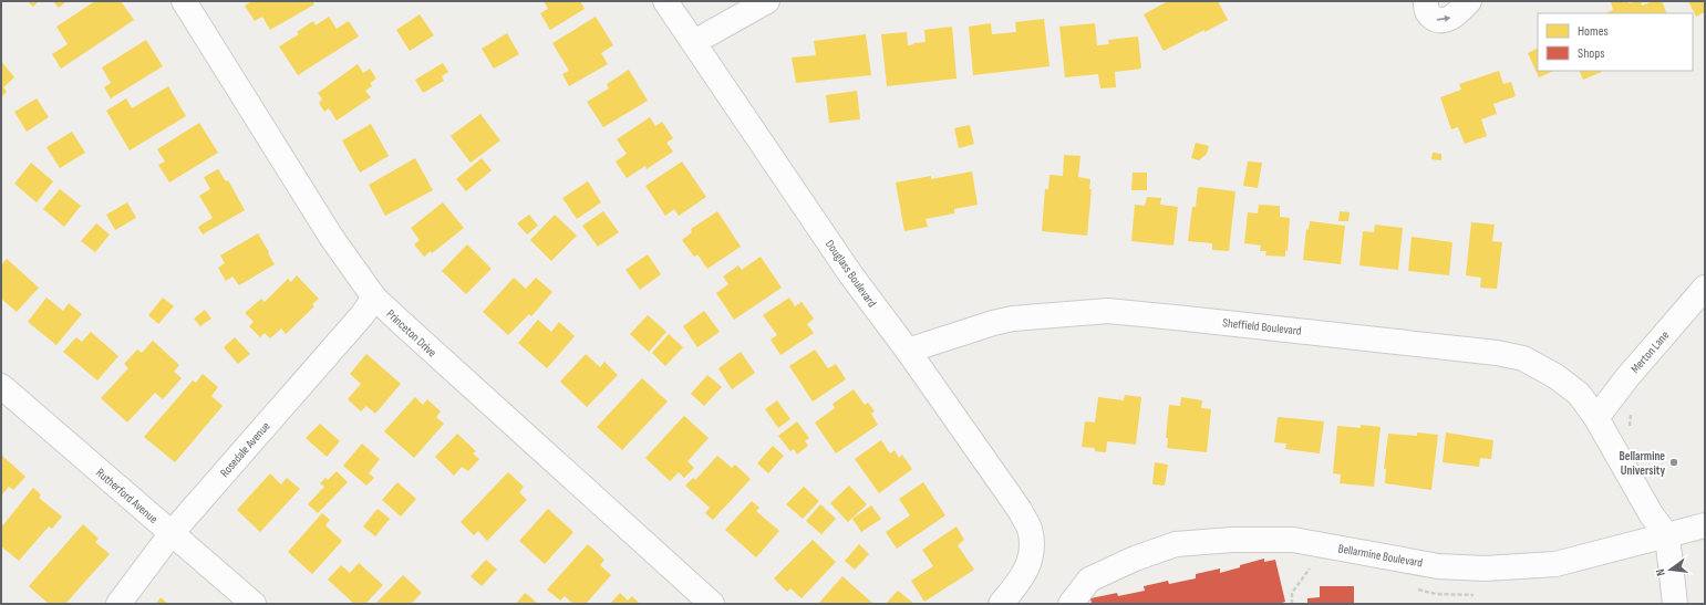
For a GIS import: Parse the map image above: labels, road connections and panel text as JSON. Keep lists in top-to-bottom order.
{
  "streets": {
    "street": [
      "Douglass Boulevard",
      "Sheffield Boulevard",
      "Princeton Drive",
      "Merton Lane",
      "Rosedale Avenue",
      "Rutherford Avenue",
      "Bellarmine Boulevard"
    ]
  },
  "crossings": [
    ["Douglass Boulevard", "Sheffield Boulevard"],
    ["Sheffield Boulevard", "Merton Lane"],
    ["Sheffield Boulevard", "Bellarmine Boulevard"],
    ["Princeton Drive", "Rosedale Avenue"],
    ["Rosedale Avenue", "Rutherford Avenue"]
  ],
  "places": ["Bellarmine University"],
  "legend": ["Homes", "Shops"],
  "north": "left"
}
